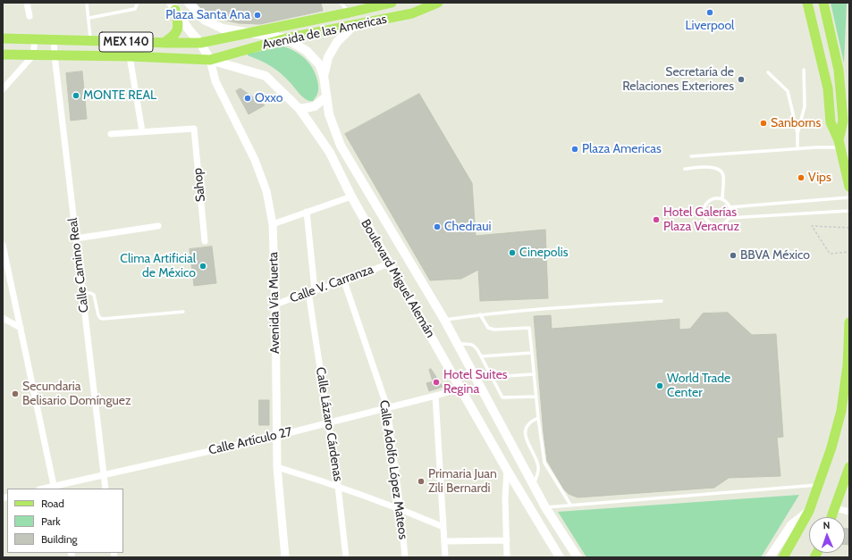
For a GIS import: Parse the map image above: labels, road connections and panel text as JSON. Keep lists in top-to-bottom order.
{
  "streets": {
    "main road": ["Avenida de las Americas", "MEX 140", "Boulevard Miguel Alemán"],
    "street": [
      "Sahop",
      "Calle Camino Real",
      "Calle V. Carranza",
      "Avenida Vía Muerta",
      "Calle Lázaro Cárdenas",
      "Calle Artículo 27",
      "Calle Adolfo López Mateos"
    ]
  },
  "crossings": [
    ["Avenida de las Americas", "MEX 140"],
    ["Avenida de las Americas", "Boulevard Miguel Alemán"],
    ["Avenida de las Americas", "Avenida Vía Muerta"],
    ["MEX 140", "Calle Camino Real"],
    ["MEX 140", "Boulevard Miguel Alemán"],
    ["MEX 140", "Avenida Vía Muerta"],
    ["Calle Camino Real", "Calle Artículo 27"],
    ["Boulevard Miguel Alemán", "Calle V. Carranza"],
    ["Boulevard Miguel Alemán", "Avenida Vía Muerta"],
    ["Boulevard Miguel Alemán", "Calle Artículo 27"],
    ["Calle V. Carranza", "Avenida Vía Muerta"],
    ["Calle V. Carranza", "Calle Lázaro Cárdenas"],
    ["Calle V. Carranza", "Calle Adolfo López Mateos"],
    ["Avenida Vía Muerta", "Calle Artículo 27"],
    ["Calle Lázaro Cárdenas", "Calle Artículo 27"],
    ["Calle Artículo 27", "Calle Adolfo López Mateos"]
  ],
  "places": [
    "Liverpool",
    "Plaza Santa Ana",
    "Secretaría de Relaciones Exteriores",
    "MONTE REAL",
    "Oxxo",
    "Sanborns",
    "Plaza Americas",
    "Vips",
    "Hotel Galerías Plaza Veracruz",
    "Chedraui",
    "Cinepolis",
    "BBVA México",
    "Clima Artificial de México",
    "Hotel Suites Regina",
    "World Trade Center",
    "Secundaria Belisario Domínguez",
    "Primaria Juan Zili Bernardi"
  ],
  "legend": ["Road", "Park", "Building"],
  "north": "top"
}
